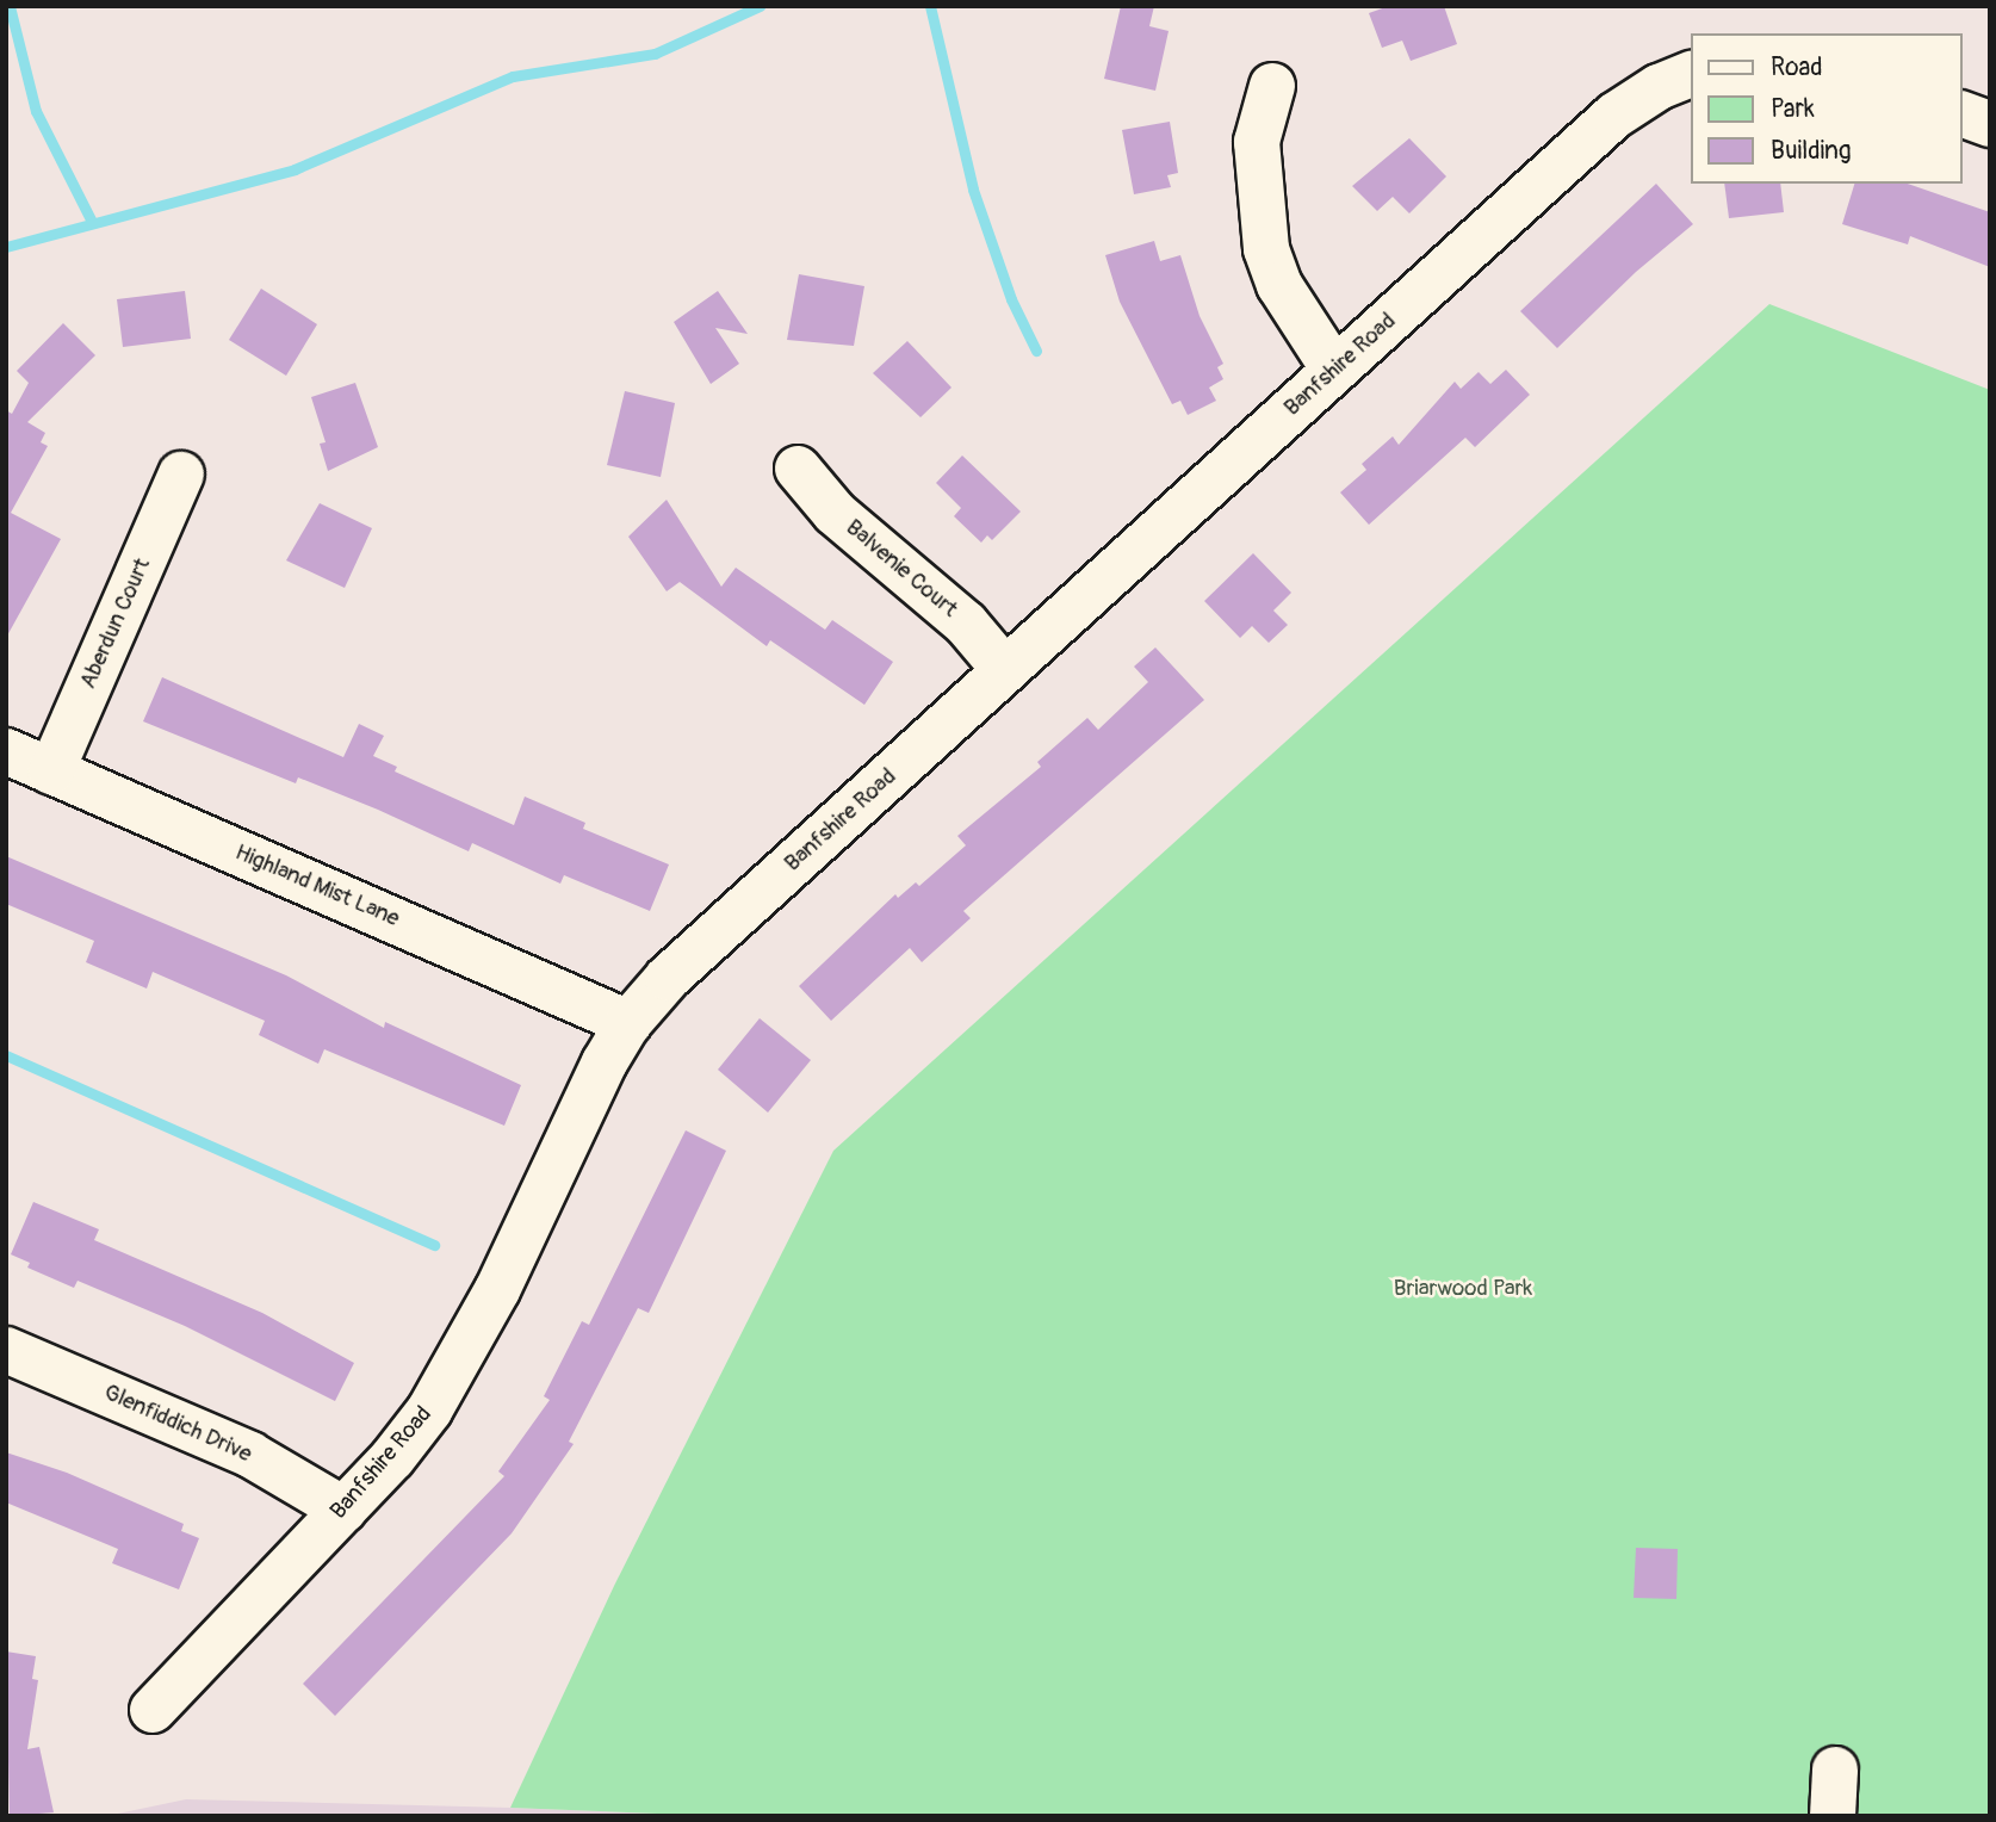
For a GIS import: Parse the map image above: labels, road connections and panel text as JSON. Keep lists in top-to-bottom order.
{
  "streets": {
    "street": [
      "Banfshire Road",
      "Balvenie Court",
      "Aberdun Court",
      "Highland Mist Lane",
      "Glenfiddich Drive"
    ]
  },
  "crossings": [
    ["Banfshire Road", "Balvenie Court"],
    ["Banfshire Road", "Highland Mist Lane"],
    ["Banfshire Road", "Glenfiddich Drive"],
    ["Aberdun Court", "Highland Mist Lane"]
  ],
  "parks": ["Briarwood Park"],
  "legend": ["Road", "Park", "Building"]
}
